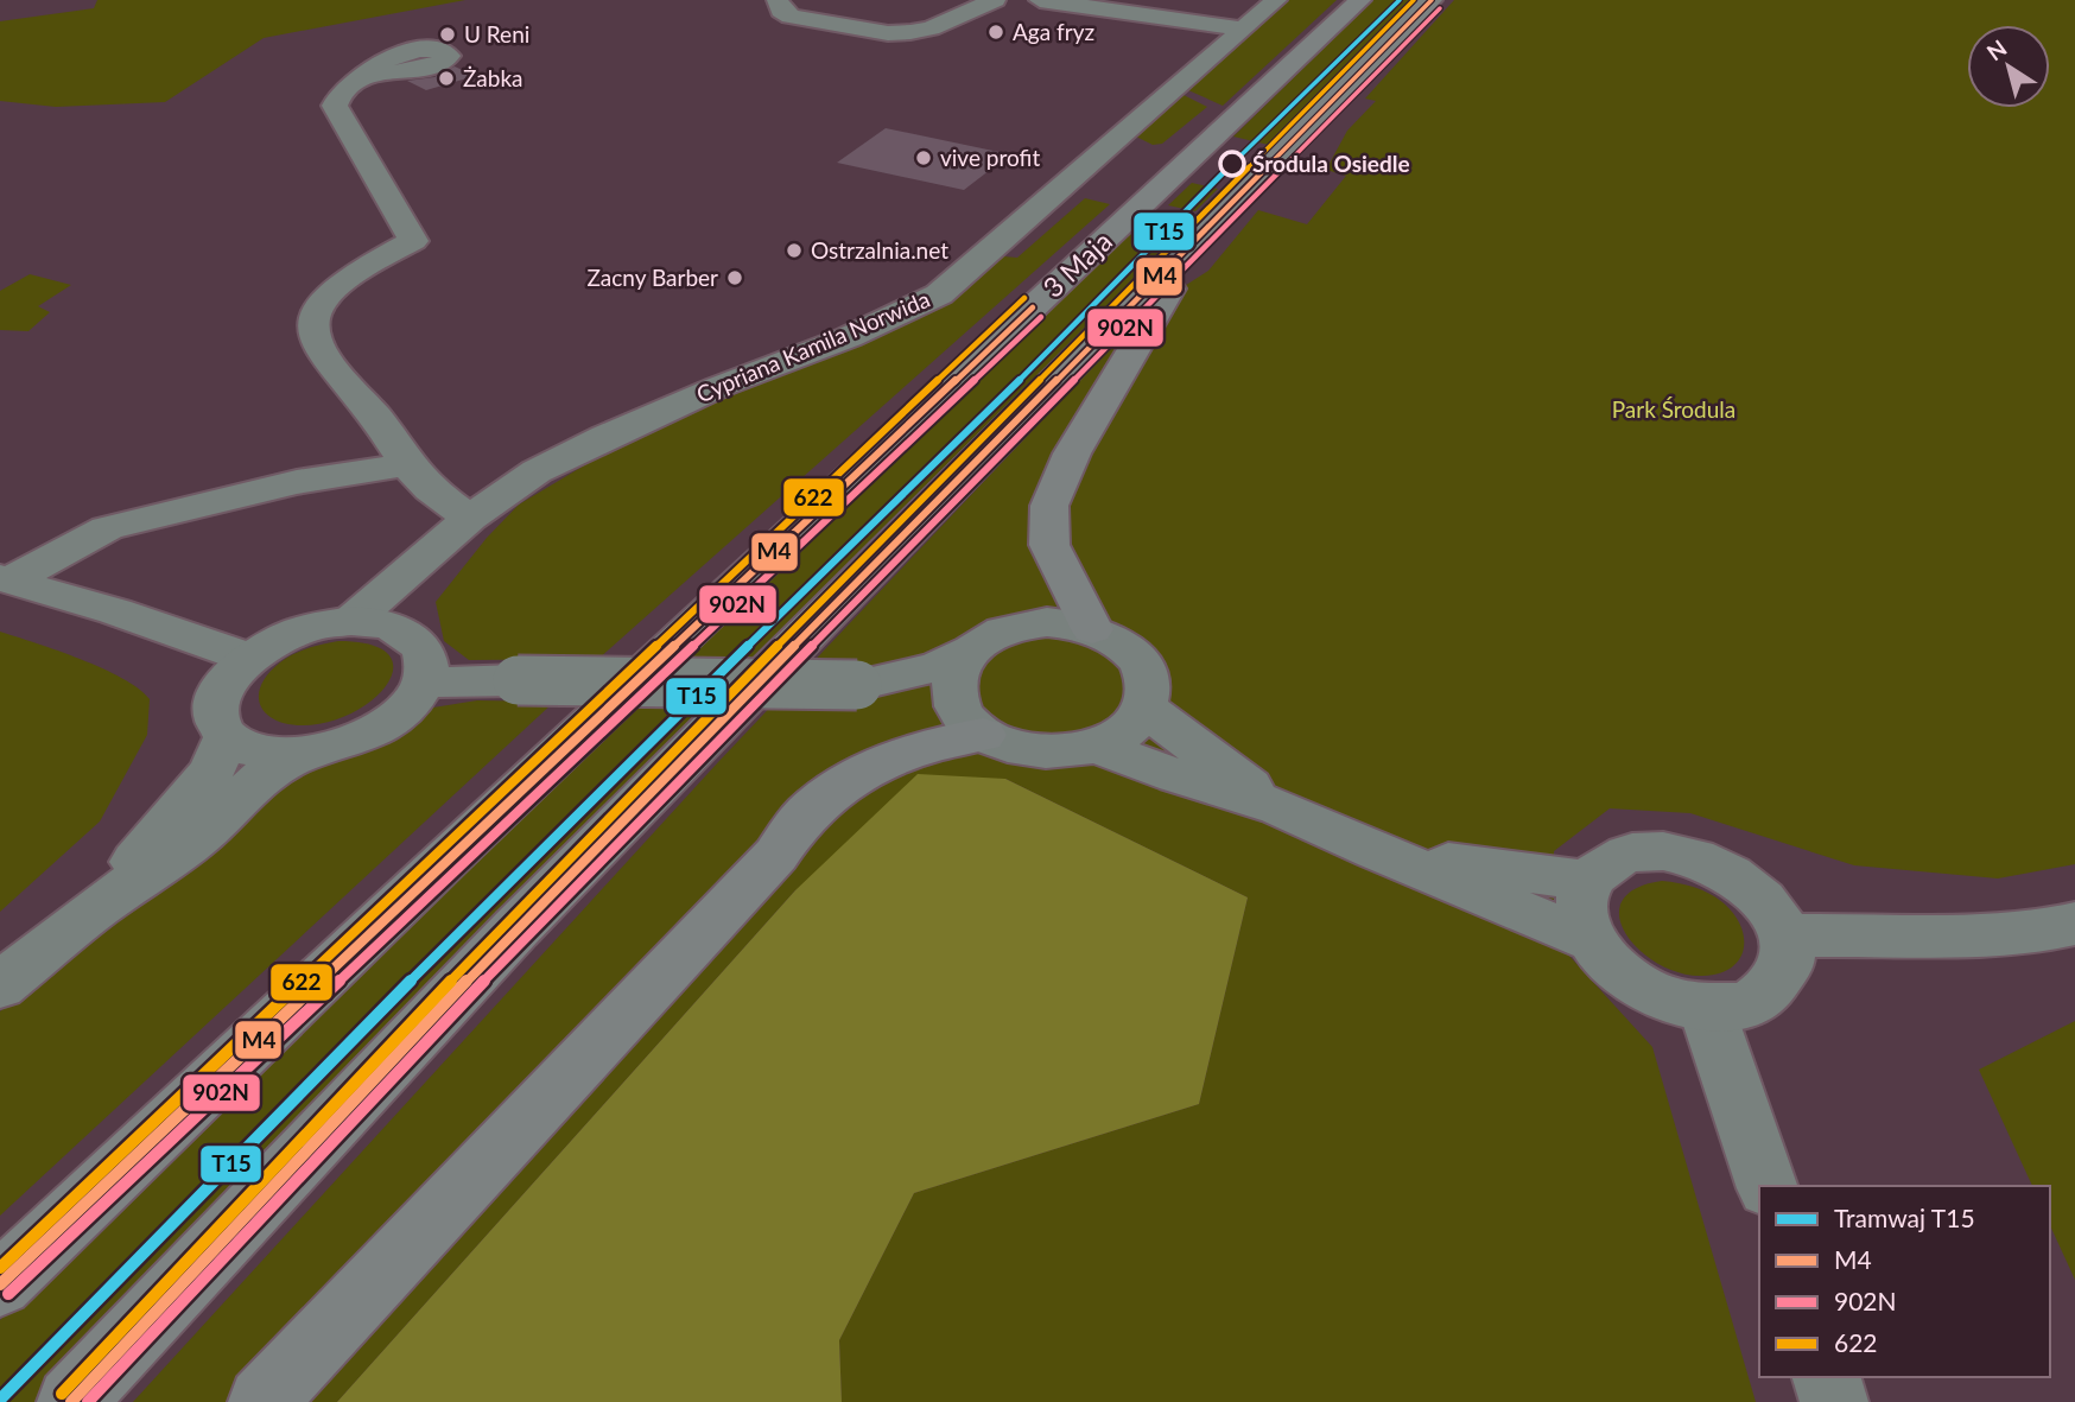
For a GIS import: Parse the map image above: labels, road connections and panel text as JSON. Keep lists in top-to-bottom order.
{
  "streets": {
    "main road": ["3 Maja"],
    "street": ["Cypriana Kamila Norwida"]
  },
  "parks": ["Park Środula"],
  "places": [
    "Aga fryz",
    "U Reni",
    "Żabka",
    "vive profit",
    "Środula Osiedle",
    "Ostrzalnia.net",
    "Zacny Barber"
  ],
  "lines": [
    "tram line T15",
    "transit line M4",
    "transit line 622",
    "transit line 902N"
  ],
  "legend": [
    "Tramwaj T15",
    "M4",
    "902N",
    "622"
  ],
  "north": "top left"
}
